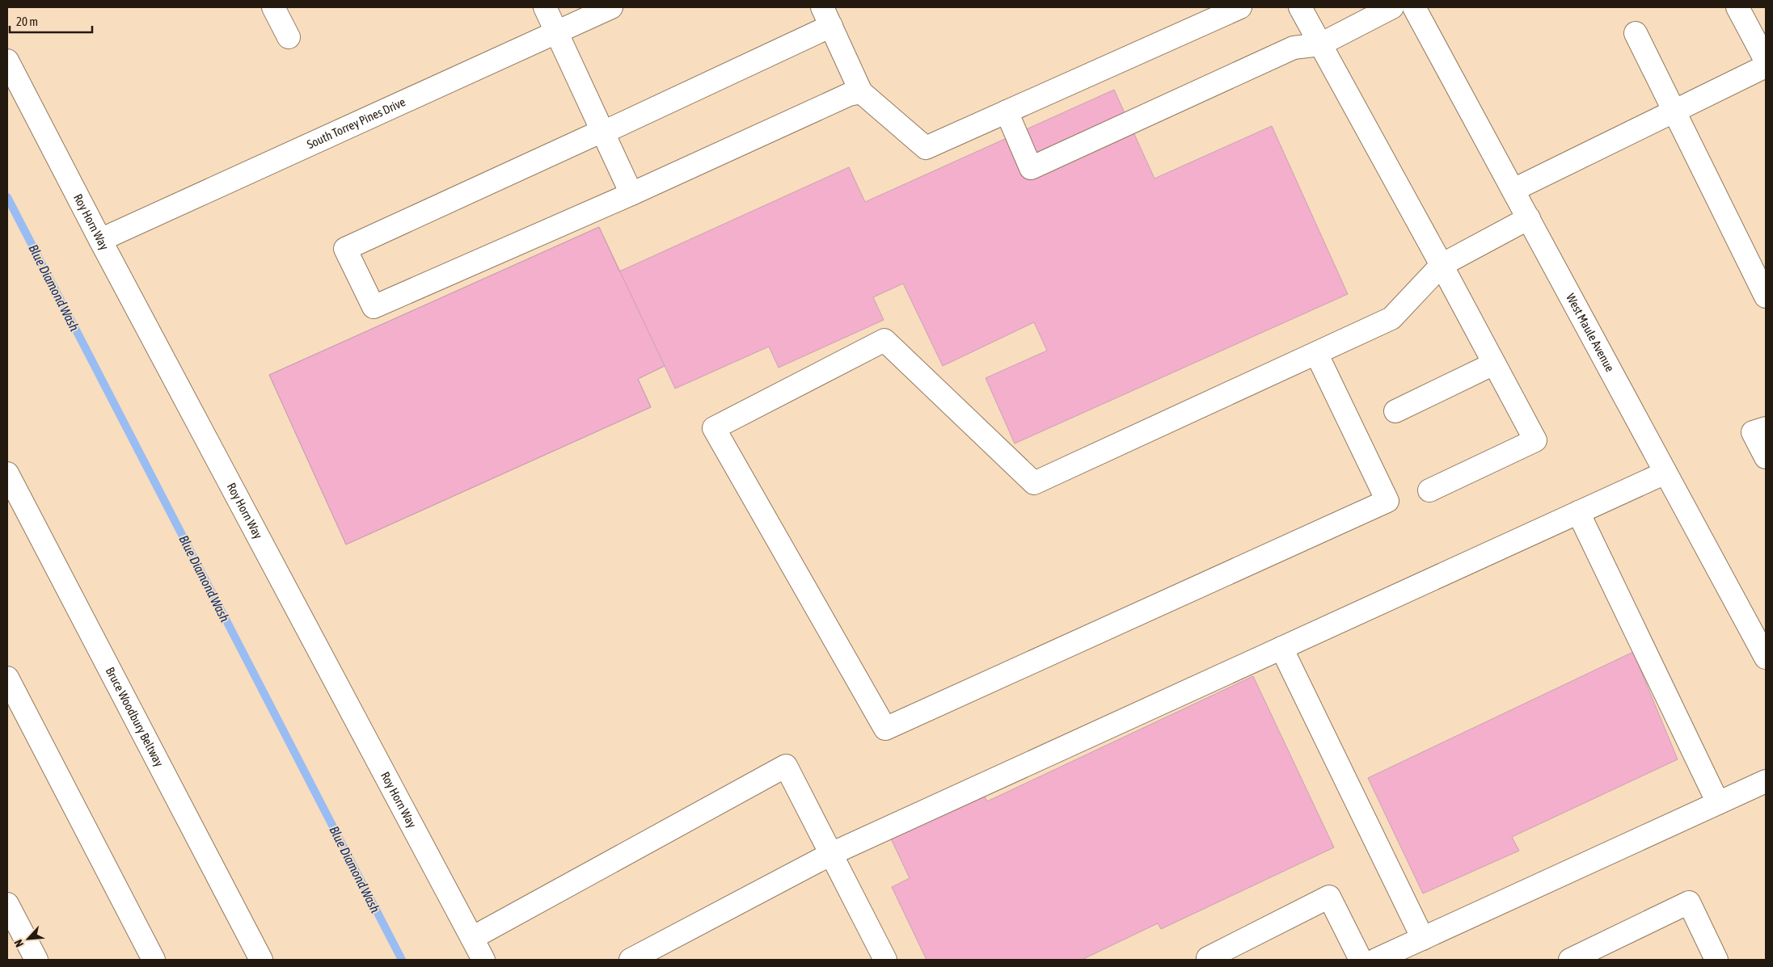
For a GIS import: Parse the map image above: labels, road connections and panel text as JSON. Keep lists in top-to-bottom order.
{
  "streets": {
    "main road": [
      "South Torrey Pines Drive",
      "Roy Horn Way",
      "West Maule Avenue",
      "Bruce Woodbury Beltway"
    ]
  },
  "crossings": [
    ["South Torrey Pines Drive", "Roy Horn Way"]
  ],
  "water": ["Blue Diamond Wash"],
  "scale_bar": "20 m",
  "north": "bottom left"
}
